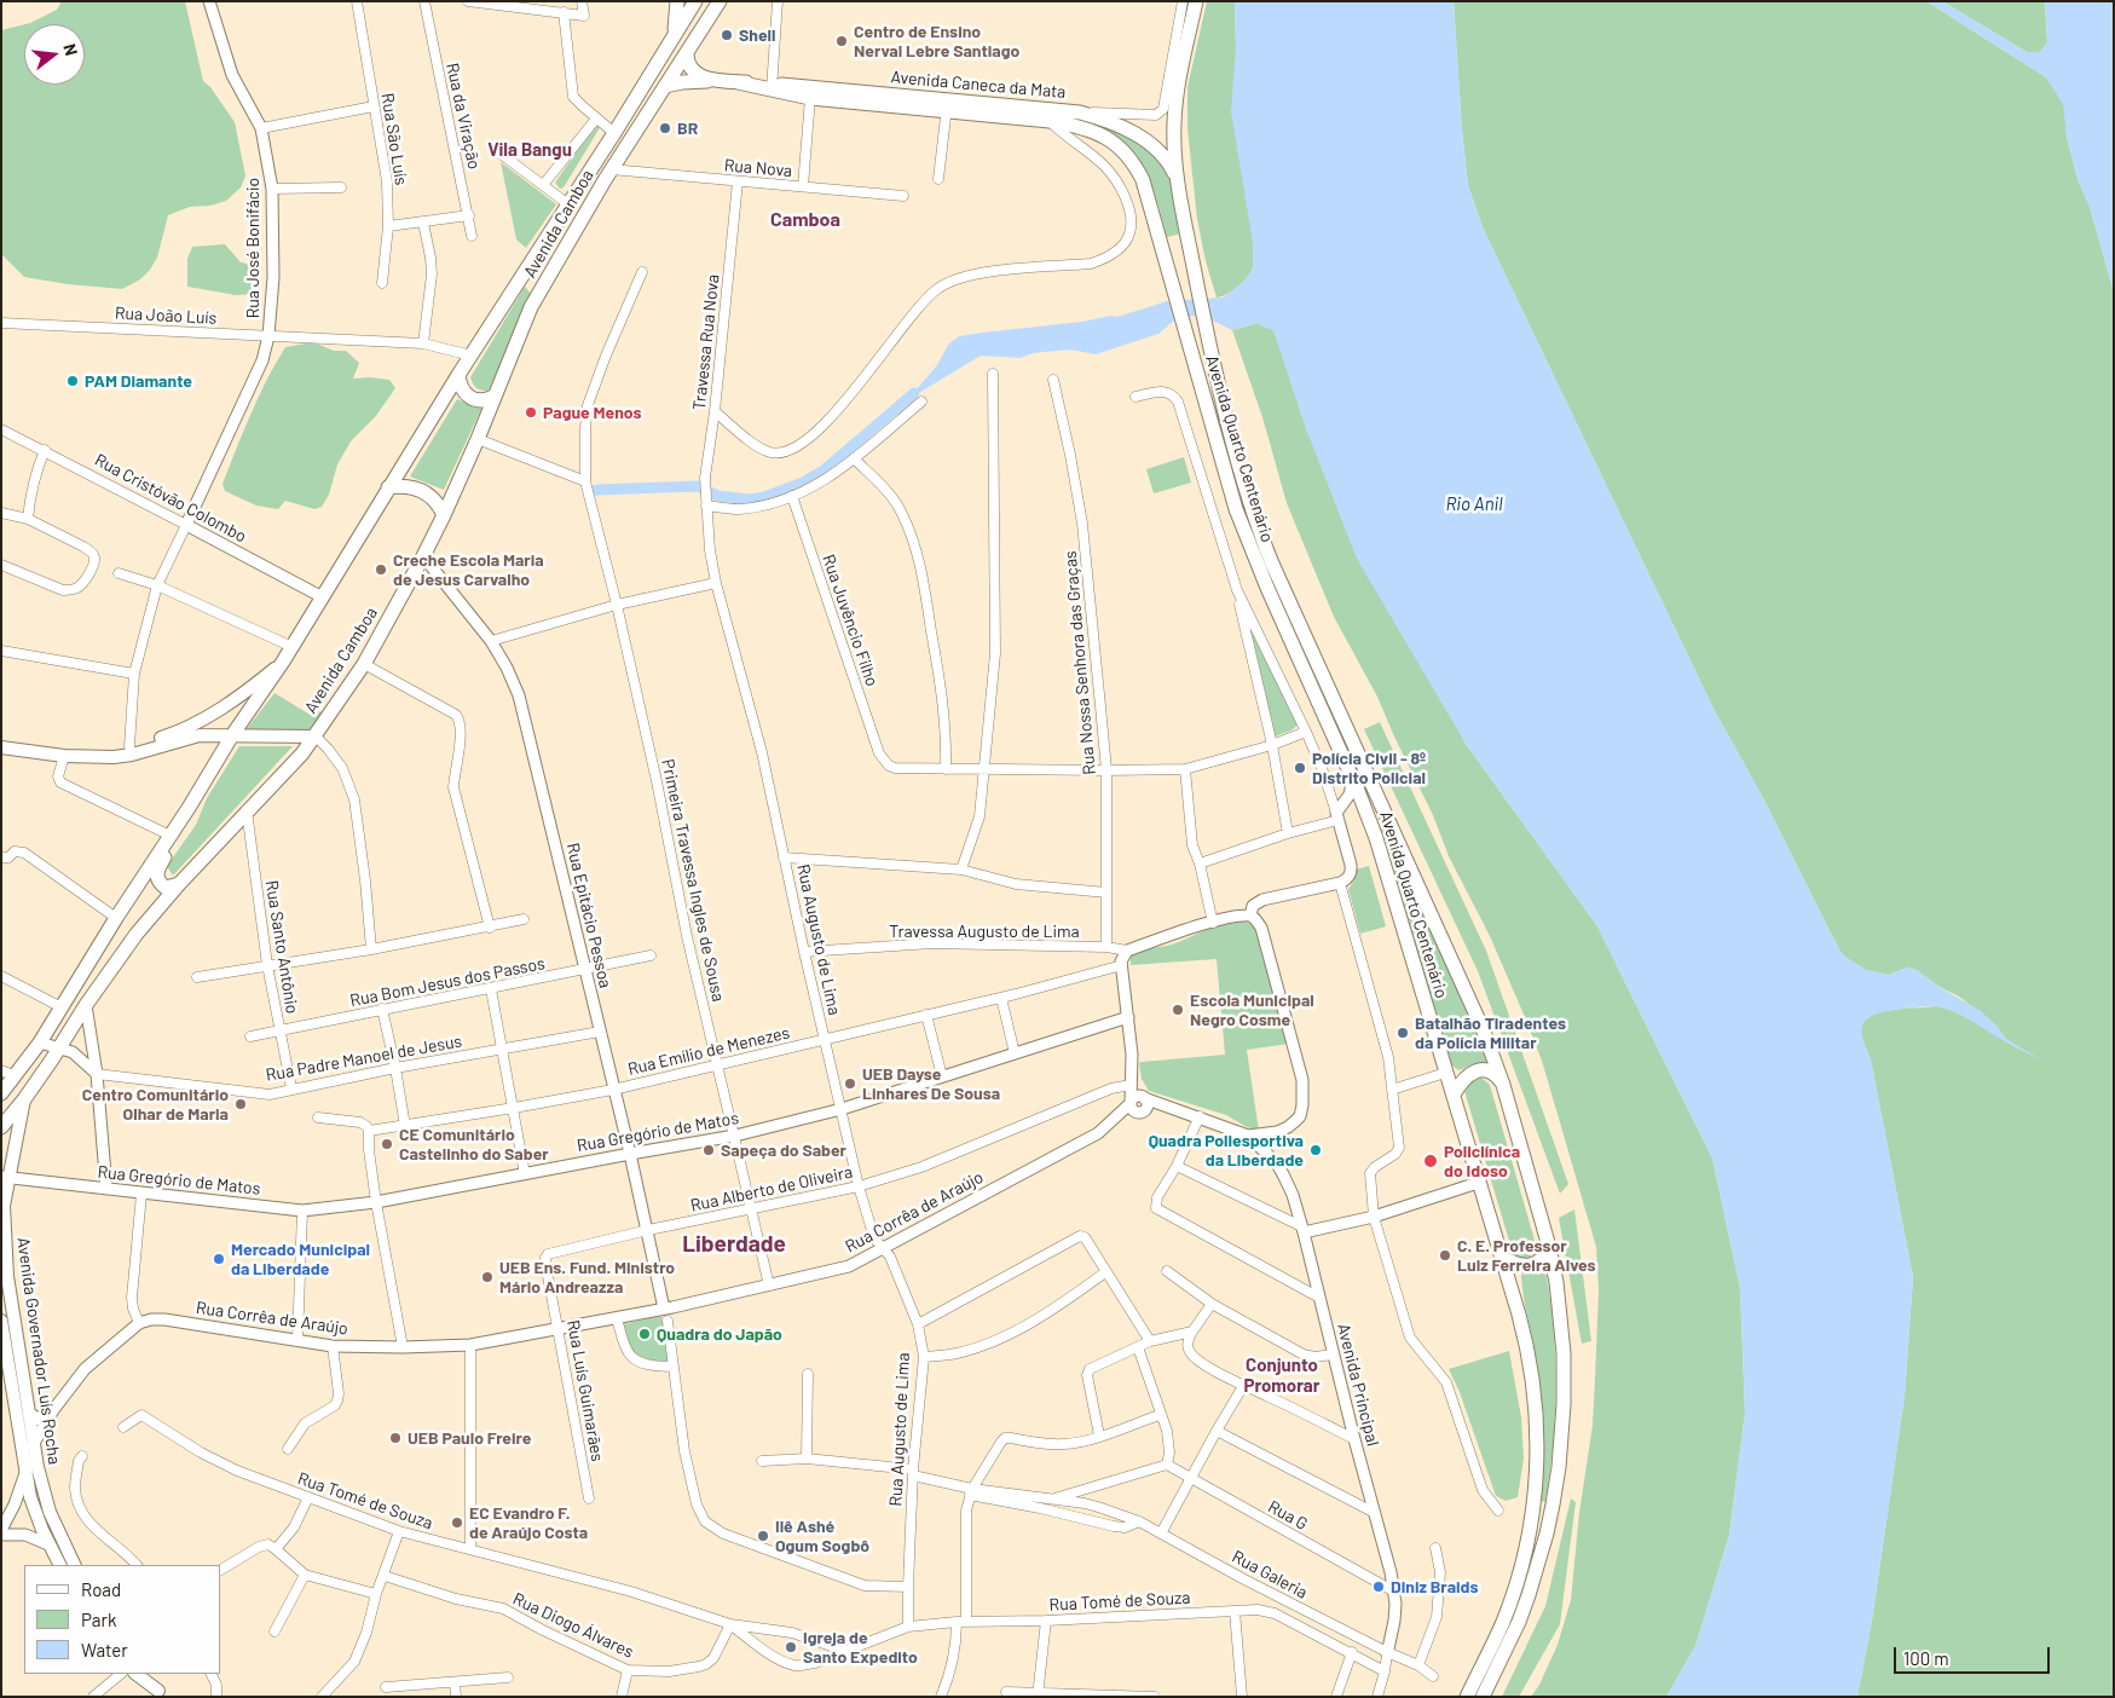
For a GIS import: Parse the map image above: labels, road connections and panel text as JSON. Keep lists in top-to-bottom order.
{
  "streets": {
    "main road": [
      "Avenida Caneca da Mata",
      "Avenida Camboa",
      "Avenida Quarto Centenário",
      "Avenida Governador Luís Rocha"
    ],
    "street": [
      "Rua da Viração",
      "Rua São Luís",
      "Rua Nova",
      "Rua José Bonifácio",
      "Rua João Luís",
      "Travessa Rua Nova",
      "Rua Cristóvão Colombo",
      "Rua Juvêncio Filho",
      "Rua Nossa Senhora das Graças",
      "Primeira Travessa Ingles de Sousa",
      "Rua Epitácio Pessoa",
      "Travessa Augusto de Lima",
      "Rua Augusto de Lima",
      "Rua Santo Antônio",
      "Rua Bom Jesus dos Passos",
      "Rua Emílio de Menezes",
      "Rua Padre Manoel de Jesus",
      "Rua Gregório de Matos",
      "Rua Alberto de Oliveira",
      "Rua Corrêa de Araújo",
      "Avenida Principal",
      "Rua Luís Guimarães",
      "Rua Tomé de Souza",
      "Rua G",
      "Rua Galeria",
      "Rua Diogo Álvares"
    ]
  },
  "crossings": [
    ["Avenida Caneca da Mata", "Avenida Camboa"],
    ["Avenida Caneca da Mata", "Avenida Quarto Centenário"],
    ["Rua Nova", "Avenida Camboa"],
    ["Rua Nova", "Travessa Rua Nova"],
    ["Avenida Camboa", "Rua João Luís"],
    ["Avenida Camboa", "Rua Cristóvão Colombo"],
    ["Avenida Camboa", "Rua Epitácio Pessoa"],
    ["Avenida Camboa", "Rua Santo Antônio"],
    ["Avenida Camboa", "Avenida Governador Luís Rocha"],
    ["Rua José Bonifácio", "Rua João Luís"],
    ["Rua José Bonifácio", "Rua Cristóvão Colombo"],
    ["Travessa Rua Nova", "Rua Augusto de Lima"],
    ["Rua Nossa Senhora das Graças", "Travessa Augusto de Lima"],
    ["Rua Nossa Senhora das Graças", "Rua Augusto de Lima"],
    ["Primeira Travessa Ingles de Sousa", "Rua Emílio de Menezes"],
    ["Primeira Travessa Ingles de Sousa", "Rua Gregório de Matos"],
    ["Primeira Travessa Ingles de Sousa", "Rua Alberto de Oliveira"],
    ["Primeira Travessa Ingles de Sousa", "Rua Corrêa de Araújo"],
    ["Rua Epitácio Pessoa", "Rua Bom Jesus dos Passos"],
    ["Rua Epitácio Pessoa", "Rua Emílio de Menezes"],
    ["Rua Epitácio Pessoa", "Rua Padre Manoel de Jesus"],
    ["Rua Epitácio Pessoa", "Rua Gregório de Matos"],
    ["Rua Epitácio Pessoa", "Rua Alberto de Oliveira"],
    ["Rua Epitácio Pessoa", "Rua Corrêa de Araújo"],
    ["Travessa Augusto de Lima", "Rua Augusto de Lima"],
    ["Rua Augusto de Lima", "Rua Emílio de Menezes"],
    ["Rua Augusto de Lima", "Rua Gregório de Matos"],
    ["Rua Augusto de Lima", "Rua Alberto de Oliveira"],
    ["Rua Augusto de Lima", "Rua Corrêa de Araújo"],
    ["Rua Augusto de Lima", "Rua Tomé de Souza"],
    ["Rua Augusto de Lima", "Rua Galeria"],
    ["Rua Santo Antônio", "Rua Bom Jesus dos Passos"],
    ["Rua Santo Antônio", "Rua Padre Manoel de Jesus"],
    ["Rua Gregório de Matos", "Avenida Governador Luís Rocha"],
    ["Rua Alberto de Oliveira", "Rua Luís Guimarães"],
    ["Rua Corrêa de Araújo", "Rua Luís Guimarães"],
    ["Avenida Principal", "Rua G"],
    ["Avenida Principal", "Rua Galeria"],
    ["Rua Tomé de Souza", "Rua Diogo Álvares"]
  ],
  "districts": [
    "Vila Bangu",
    "Camboa",
    "Liberdade",
    "Conjunto Promorar"
  ],
  "water": ["Rio Anil"],
  "places": [
    "Shell",
    "Centro de Ensino Nerval Lebre Santiago",
    "BR",
    "PAM Diamante",
    "Pague Menos",
    "Creche Escola Maria de Jesus Carvalho",
    "Polícia Civil - 8º Distrito Policial",
    "Escola Municipal Negro Cosme",
    "Batalhão Tiradentes da Polícia Militar",
    "UEB Dayse Linhares De Sousa",
    "Centro Comunitário Olhar de Maria",
    "CE Comunitário Castelinho do Saber",
    "Sapeça do Saber",
    "Quadra Poliesportiva da Liberdade",
    "Policlínica do Idoso",
    "C. E. Professor Luiz Ferreira Alves",
    "Mercado Municipal da Liberdade",
    "UEB Ens. Fund. Ministro Mário Andreazza",
    "Quadra do Japão",
    "UEB Paulo Freire",
    "EC Evandro F. de Araújo Costa",
    "Ilê Ashé Ogum Sogbô",
    "Diniz Braids",
    "Igreja de Santo Expedito"
  ],
  "legend": ["Road", "Park", "Water"],
  "scale_bar": "100 m",
  "north": "right"
}
